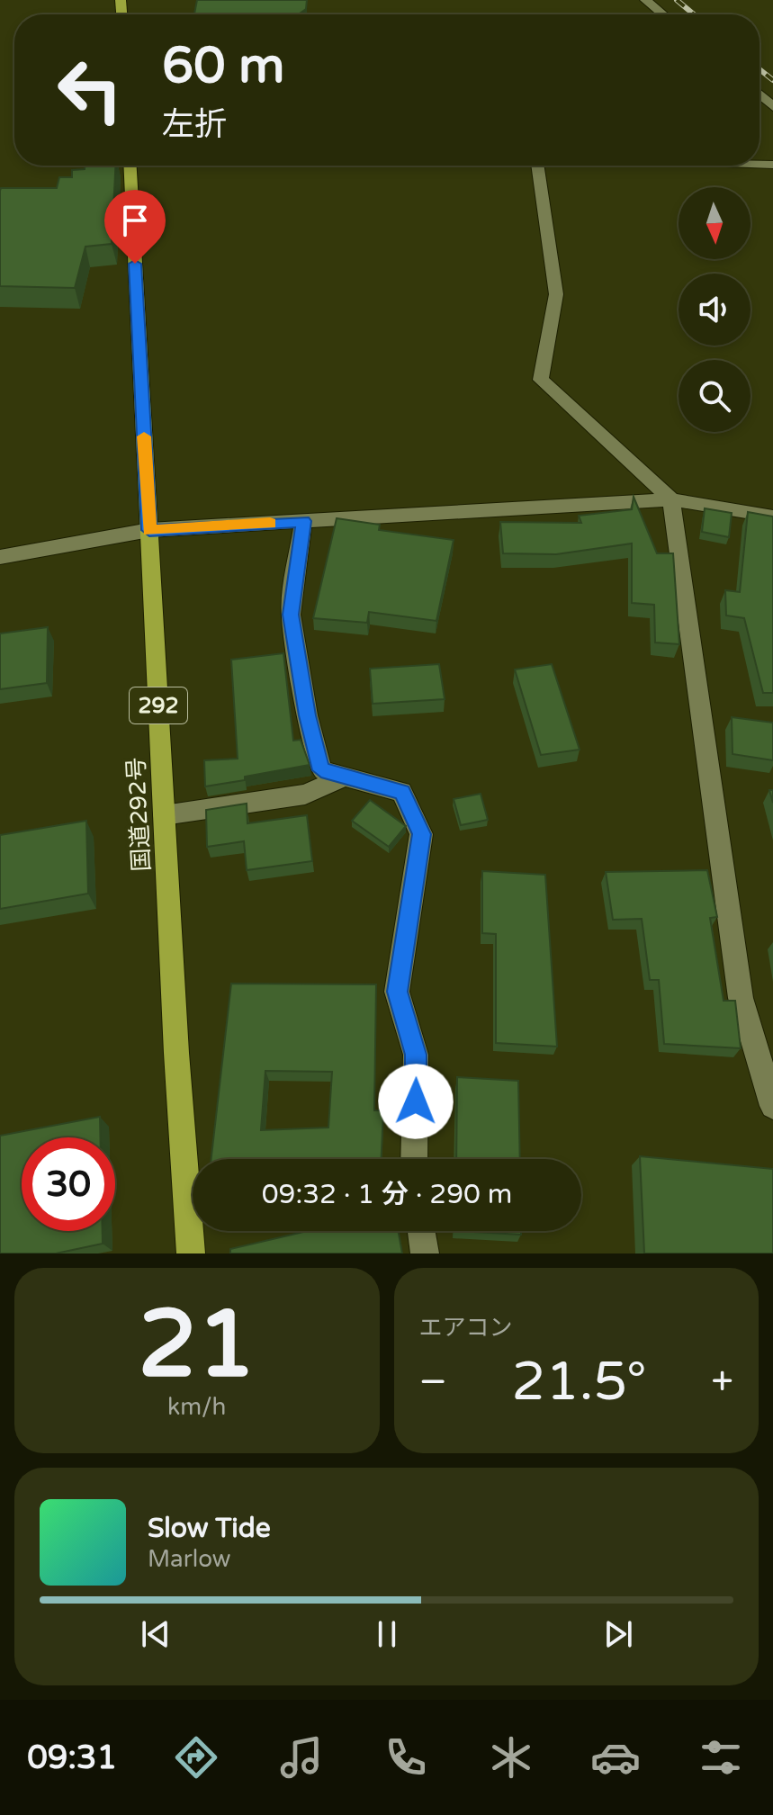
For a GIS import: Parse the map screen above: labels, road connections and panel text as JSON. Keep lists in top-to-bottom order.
{
  "streets": {
    "highway": ["292", "国道292号"]
  },
  "north": "bottom",
  "page": {
    "turn": ["60 m", "左折"],
    "limit": "30",
    "trip": "09:32 · 1 分 · 290 m",
    "tile": [
      ["21", "km/h"],
      "エアコン"
    ],
    "heat": ["−", "21.5°", "+"],
    "song": ["Slow Tide", "Marlow"],
    "tabs": "09:31"
  }
}
